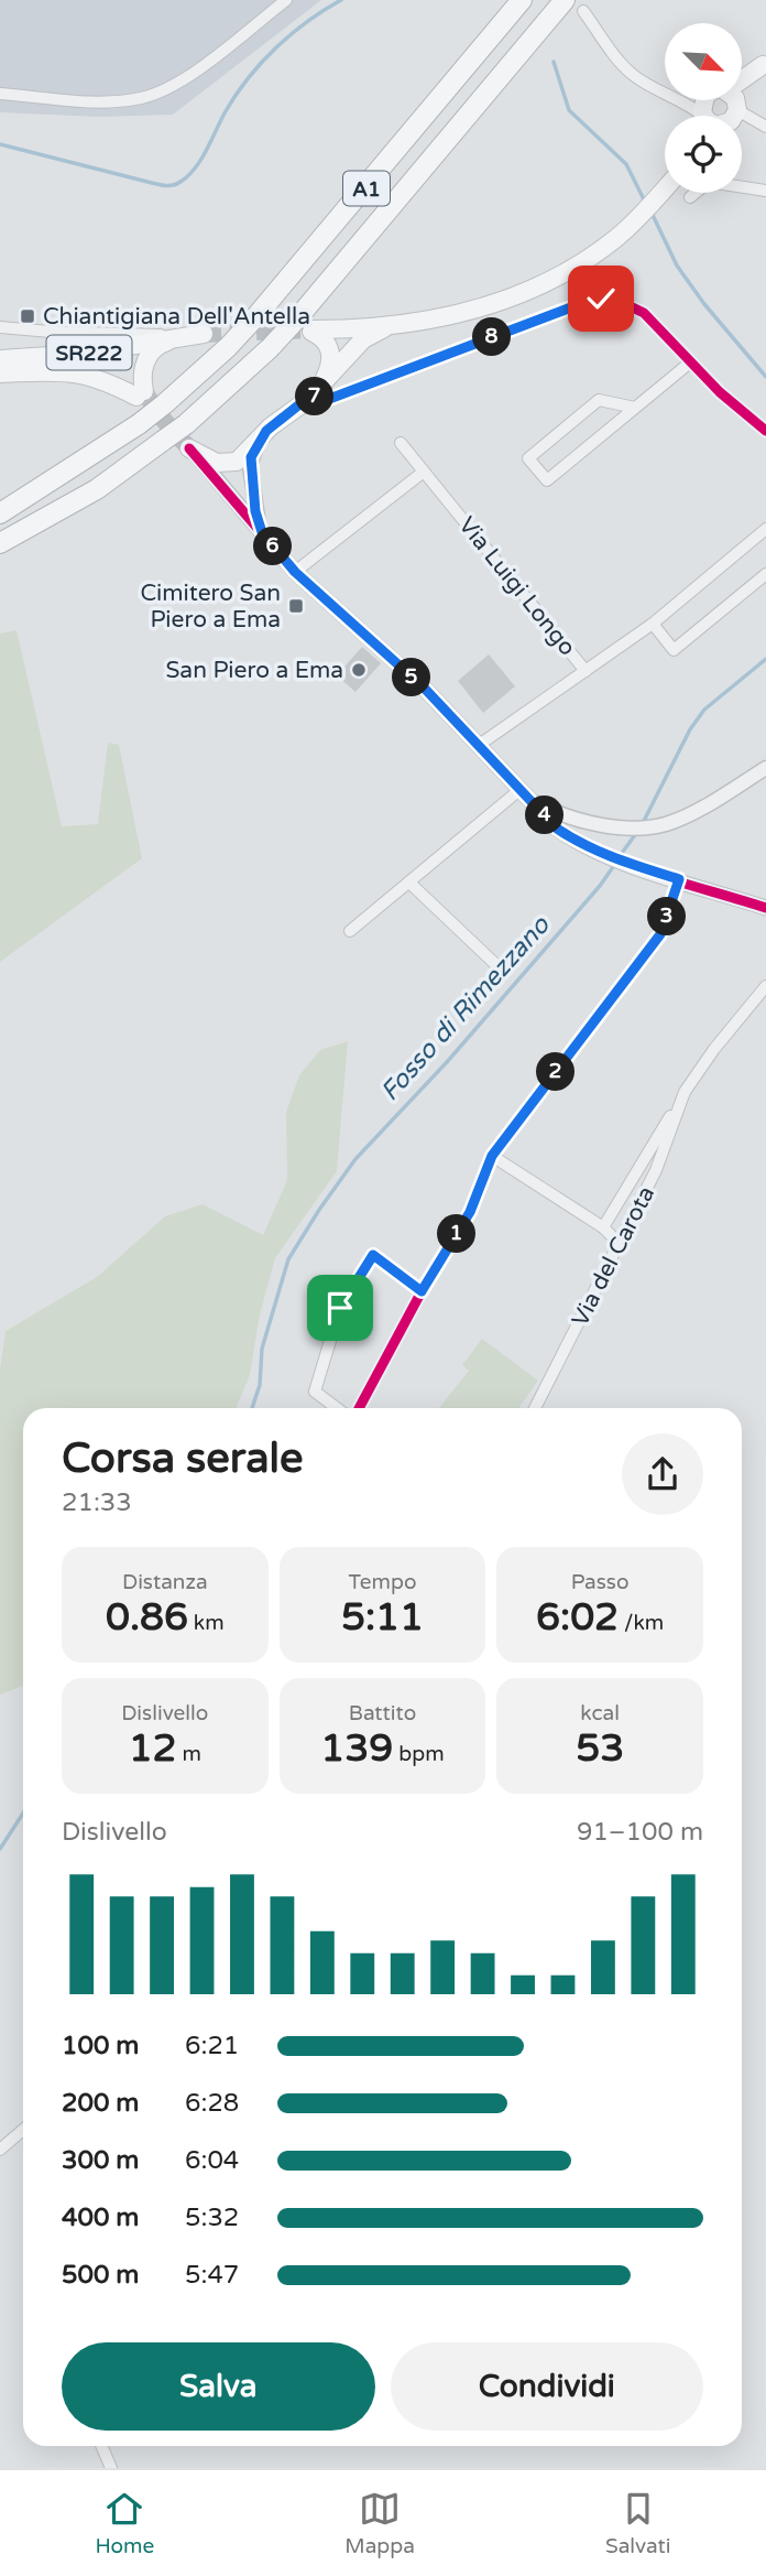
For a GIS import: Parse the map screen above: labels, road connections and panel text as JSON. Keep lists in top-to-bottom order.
{
  "streets": {
    "highway": ["A1"],
    "main road": ["SR222"],
    "street": ["Via Luigi Longo", "Via del Carota"]
  },
  "water": ["Fosso di Rimezzano"],
  "places": {
    "transit": ["Chiantigiana Dell'Antella", "Cimitero San Piero a Ema"],
    "other": ["San Piero a Ema"]
  },
  "north": "bottom right",
  "page": {
    "pins": [
      "8",
      "7",
      "6",
      "5",
      "4",
      "3",
      "2",
      "1"
    ],
    "heading": ["Corsa serale", "21:33"],
    "stats": [
      ["Distanza", "0.86 km"],
      ["Tempo", "5:11"],
      ["Passo", "6:02 /km"],
      ["Dislivello", "12 m"],
      ["Battito", "139 bpm"],
      ["kcal", "53"]
    ],
    "chart": ["Dislivello", "91–100 m"],
    "list": [
      {
        "name": "100 m",
        "note": "6:21"
      },
      {
        "name": "200 m",
        "note": "6:28"
      },
      {
        "name": "300 m",
        "note": "6:04"
      },
      {
        "name": "400 m",
        "note": "5:32"
      },
      {
        "name": "500 m",
        "note": "5:47"
      }
    ],
    "buttons": ["Salva", "Condividi"],
    "tabs": ["Home", "Mappa", "Salvati"]
  }
}
